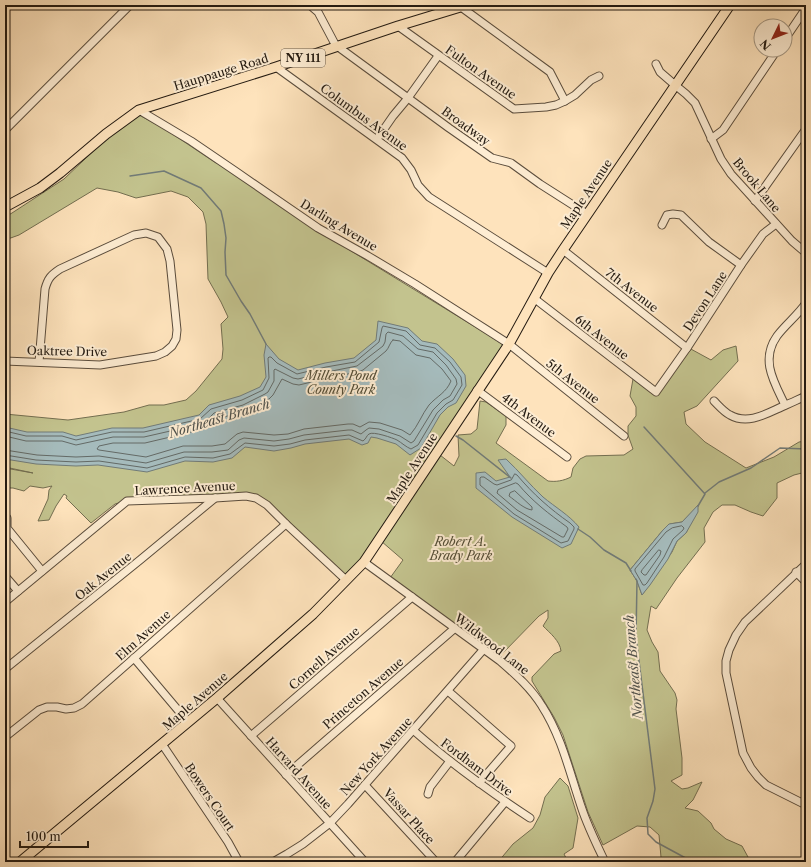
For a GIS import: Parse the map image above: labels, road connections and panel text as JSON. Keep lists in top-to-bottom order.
{
  "streets": {
    "main road": ["NY 111", "Hauppauge Road", "Maple Avenue"],
    "street": [
      "Fulton Avenue",
      "Columbus Avenue",
      "Broadway",
      "Brook Lane",
      "Darling Avenue",
      "7th Avenue",
      "Devon Lane",
      "6th Avenue",
      "Oaktree Drive",
      "5th Avenue",
      "4th Avenue",
      "Lawrence Avenue",
      "Oak Avenue",
      "Elm Avenue",
      "Wildwood Lane",
      "Cornell Avenue",
      "Princeton Avenue",
      "New York Avenue",
      "Fordham Drive",
      "Harvard Avenue",
      "Bowers Court",
      "Vassar Place"
    ]
  },
  "crossings": [
    ["Hauppauge Road", "Fulton Avenue"],
    ["Hauppauge Road", "Columbus Avenue"],
    ["Hauppauge Road", "Broadway"],
    ["Hauppauge Road", "Darling Avenue"],
    ["Columbus Avenue", "Maple Avenue"],
    ["Broadway", "Maple Avenue"],
    ["Brook Lane", "Maple Avenue"],
    ["Brook Lane", "Devon Lane"],
    ["Maple Avenue", "Darling Avenue"],
    ["Maple Avenue", "7th Avenue"],
    ["Maple Avenue", "6th Avenue"],
    ["Maple Avenue", "5th Avenue"],
    ["Maple Avenue", "4th Avenue"],
    ["Maple Avenue", "Lawrence Avenue"],
    ["Maple Avenue", "Wildwood Lane"],
    ["Maple Avenue", "Harvard Avenue"],
    ["Maple Avenue", "Bowers Court"],
    ["Darling Avenue", "5th Avenue"],
    ["7th Avenue", "Devon Lane"],
    ["Devon Lane", "6th Avenue"],
    ["Lawrence Avenue", "Oak Avenue"],
    ["Lawrence Avenue", "Elm Avenue"],
    ["Wildwood Lane", "Cornell Avenue"],
    ["Wildwood Lane", "Princeton Avenue"],
    ["Wildwood Lane", "New York Avenue"],
    ["Cornell Avenue", "Harvard Avenue"],
    ["Princeton Avenue", "Harvard Avenue"],
    ["New York Avenue", "Fordham Drive"],
    ["New York Avenue", "Harvard Avenue"],
    ["New York Avenue", "Vassar Place"]
  ],
  "water": ["Northeast Branch"],
  "parks": ["Millers Pond County Park", "Robert A. Brady Park"],
  "scale_bar": "100 m",
  "north": "bottom left"
}
